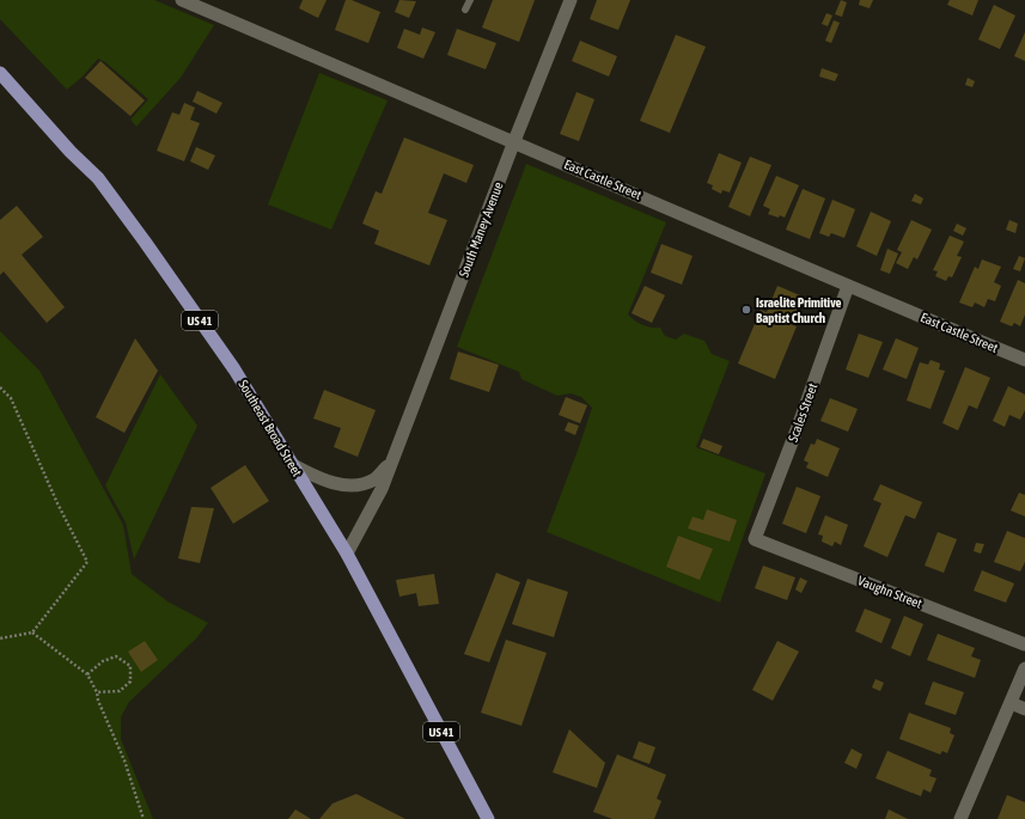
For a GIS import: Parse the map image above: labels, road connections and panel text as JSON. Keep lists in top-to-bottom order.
{
  "streets": {
    "main road": ["US 41", "Southeast Broad Street"],
    "street": [
      "East Castle Street",
      "South Maney Avenue",
      "Scales Street",
      "Vaughn Street"
    ]
  },
  "crossings": [
    ["East Castle Street", "South Maney Avenue"],
    ["East Castle Street", "Scales Street"],
    ["South Maney Avenue", "Southeast Broad Street"],
    ["Scales Street", "Vaughn Street"]
  ],
  "places": ["Israelite Primitive Baptist Church"]
}
